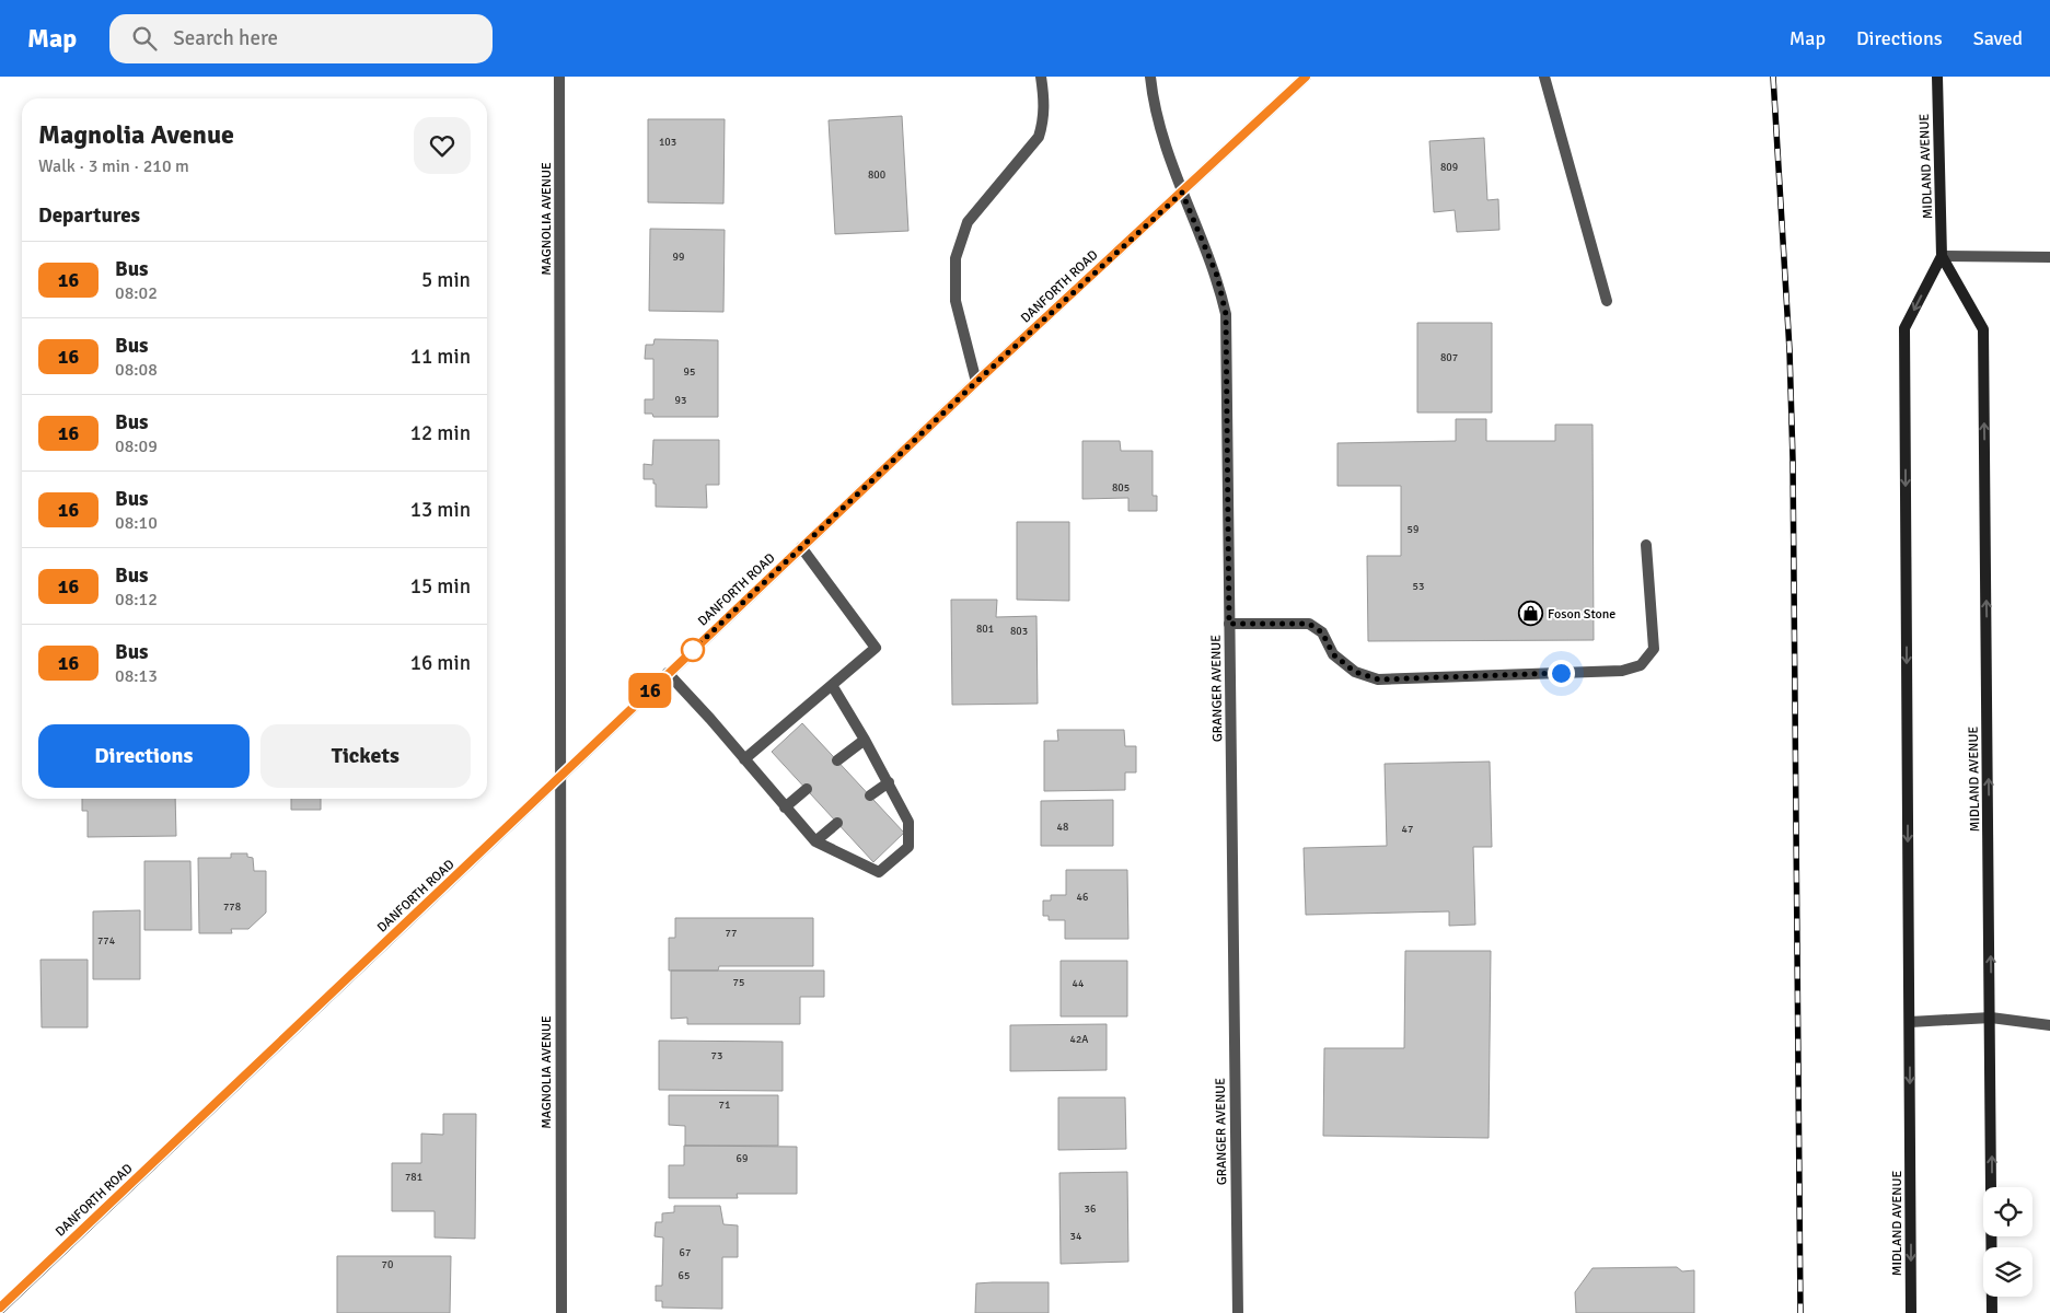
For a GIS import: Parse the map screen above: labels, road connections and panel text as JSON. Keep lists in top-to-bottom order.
{
  "streets": {
    "main road": ["MIDLAND AVENUE", "DANFORTH ROAD"],
    "street": ["MAGNOLIA AVENUE", "GRANGER AVENUE"]
  },
  "crossings": [
    ["MAGNOLIA AVENUE", "DANFORTH ROAD"],
    ["DANFORTH ROAD", "GRANGER AVENUE"]
  ],
  "places": {
    "shop": ["Foson Stone"]
  },
  "lines": ["bus line 16"],
  "house_numbers": [
    "103",
    "809",
    "800",
    "99",
    "807",
    "95",
    "93",
    "805",
    "59",
    "53",
    "801",
    "803",
    "48",
    "47",
    "46",
    "778",
    "77",
    "774",
    "75",
    "44",
    "42A",
    "73",
    "71",
    "69",
    "781",
    "36",
    "34",
    "67",
    "70",
    "65"
  ],
  "page": {
    "header": "Map",
    "search": "Search here",
    "nav": ["Map", "Directions", "Saved"],
    "on_map": "16",
    "heading": [
      ["Magnolia Avenue", "Walk · 3 min · 210 m"],
      "Departures"
    ],
    "list": [
      {
        "mark": "16",
        "name": "Bus",
        "note": "08:02",
        "value": "5 min"
      },
      {
        "mark": "16",
        "name": "Bus",
        "note": "08:08",
        "value": "11 min"
      },
      {
        "mark": "16",
        "name": "Bus",
        "note": "08:09",
        "value": "12 min"
      },
      {
        "mark": "16",
        "name": "Bus",
        "note": "08:10",
        "value": "13 min"
      },
      {
        "mark": "16",
        "name": "Bus",
        "note": "08:12",
        "value": "15 min"
      },
      {
        "mark": "16",
        "name": "Bus",
        "note": "08:13",
        "value": "16 min"
      }
    ],
    "buttons": ["Directions", "Tickets"]
  }
}
